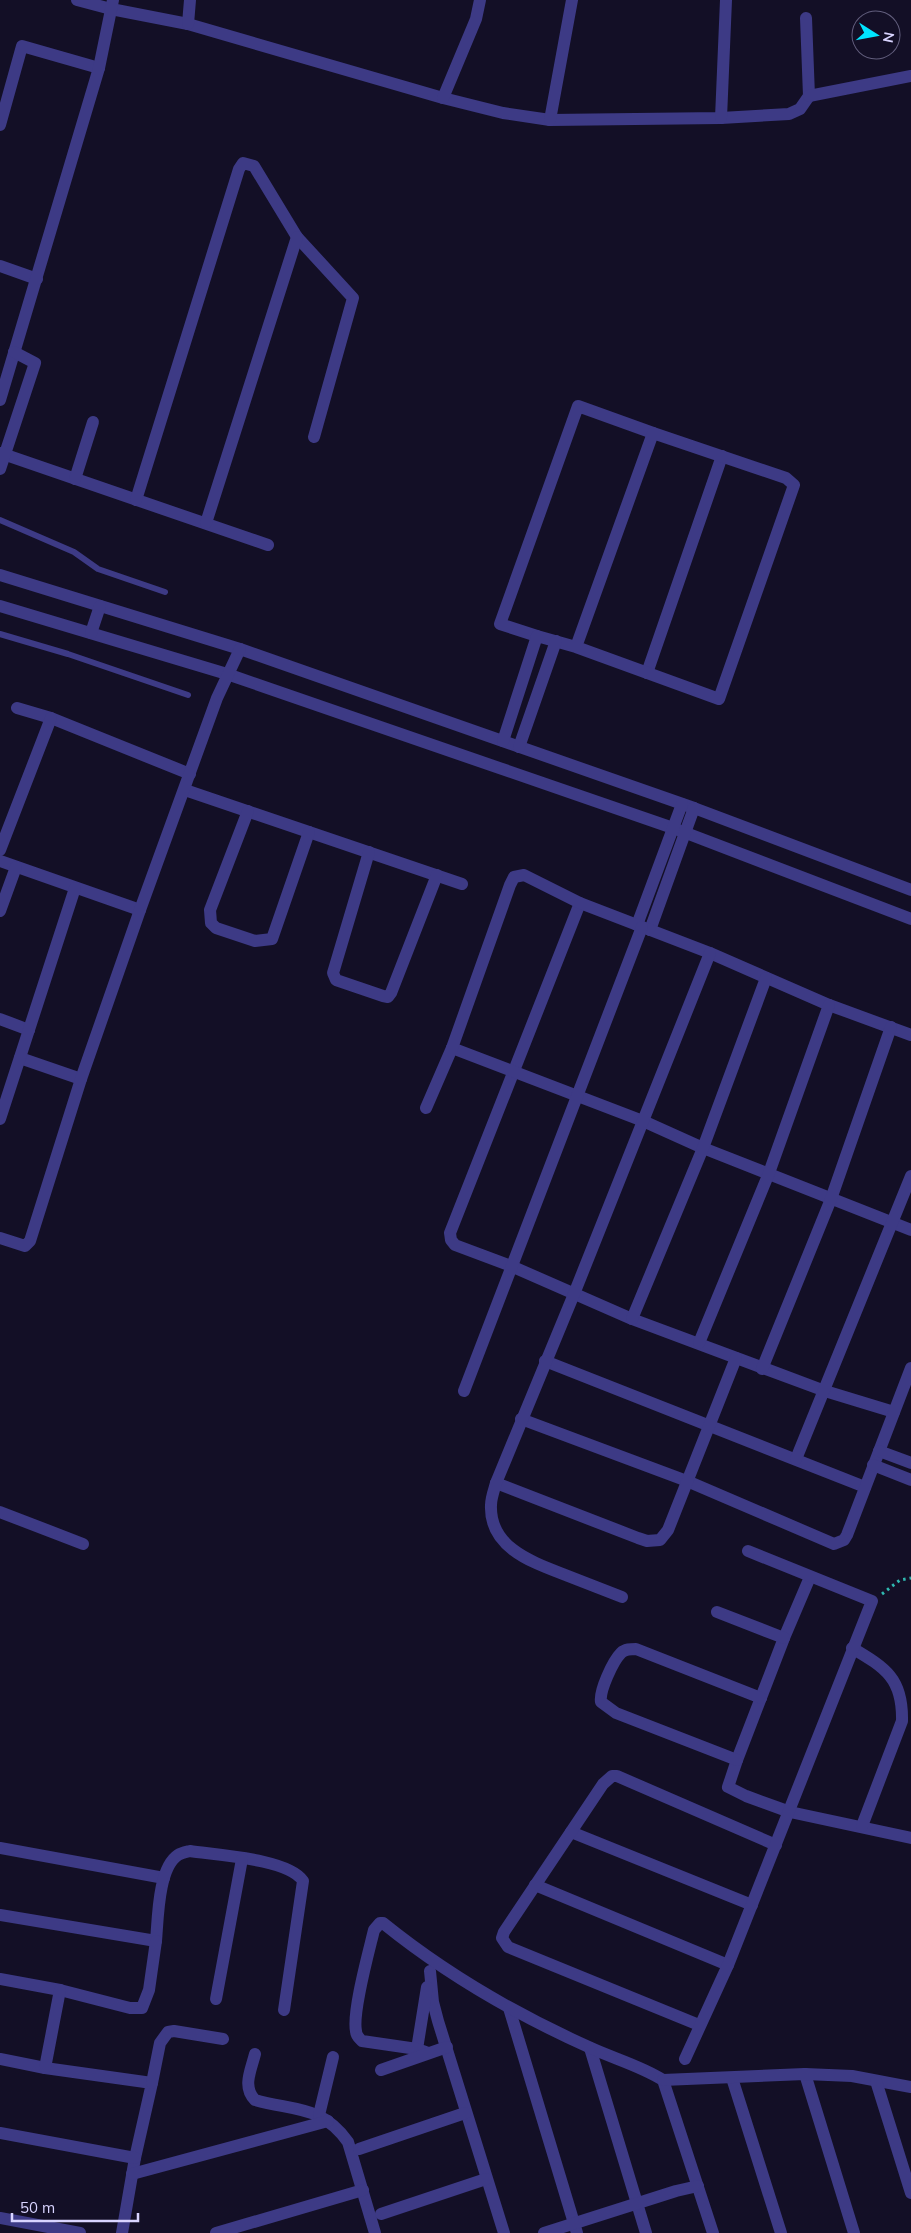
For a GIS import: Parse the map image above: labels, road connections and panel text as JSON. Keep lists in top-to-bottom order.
{
  "scale_bar": "50 m",
  "north": "right"
}
